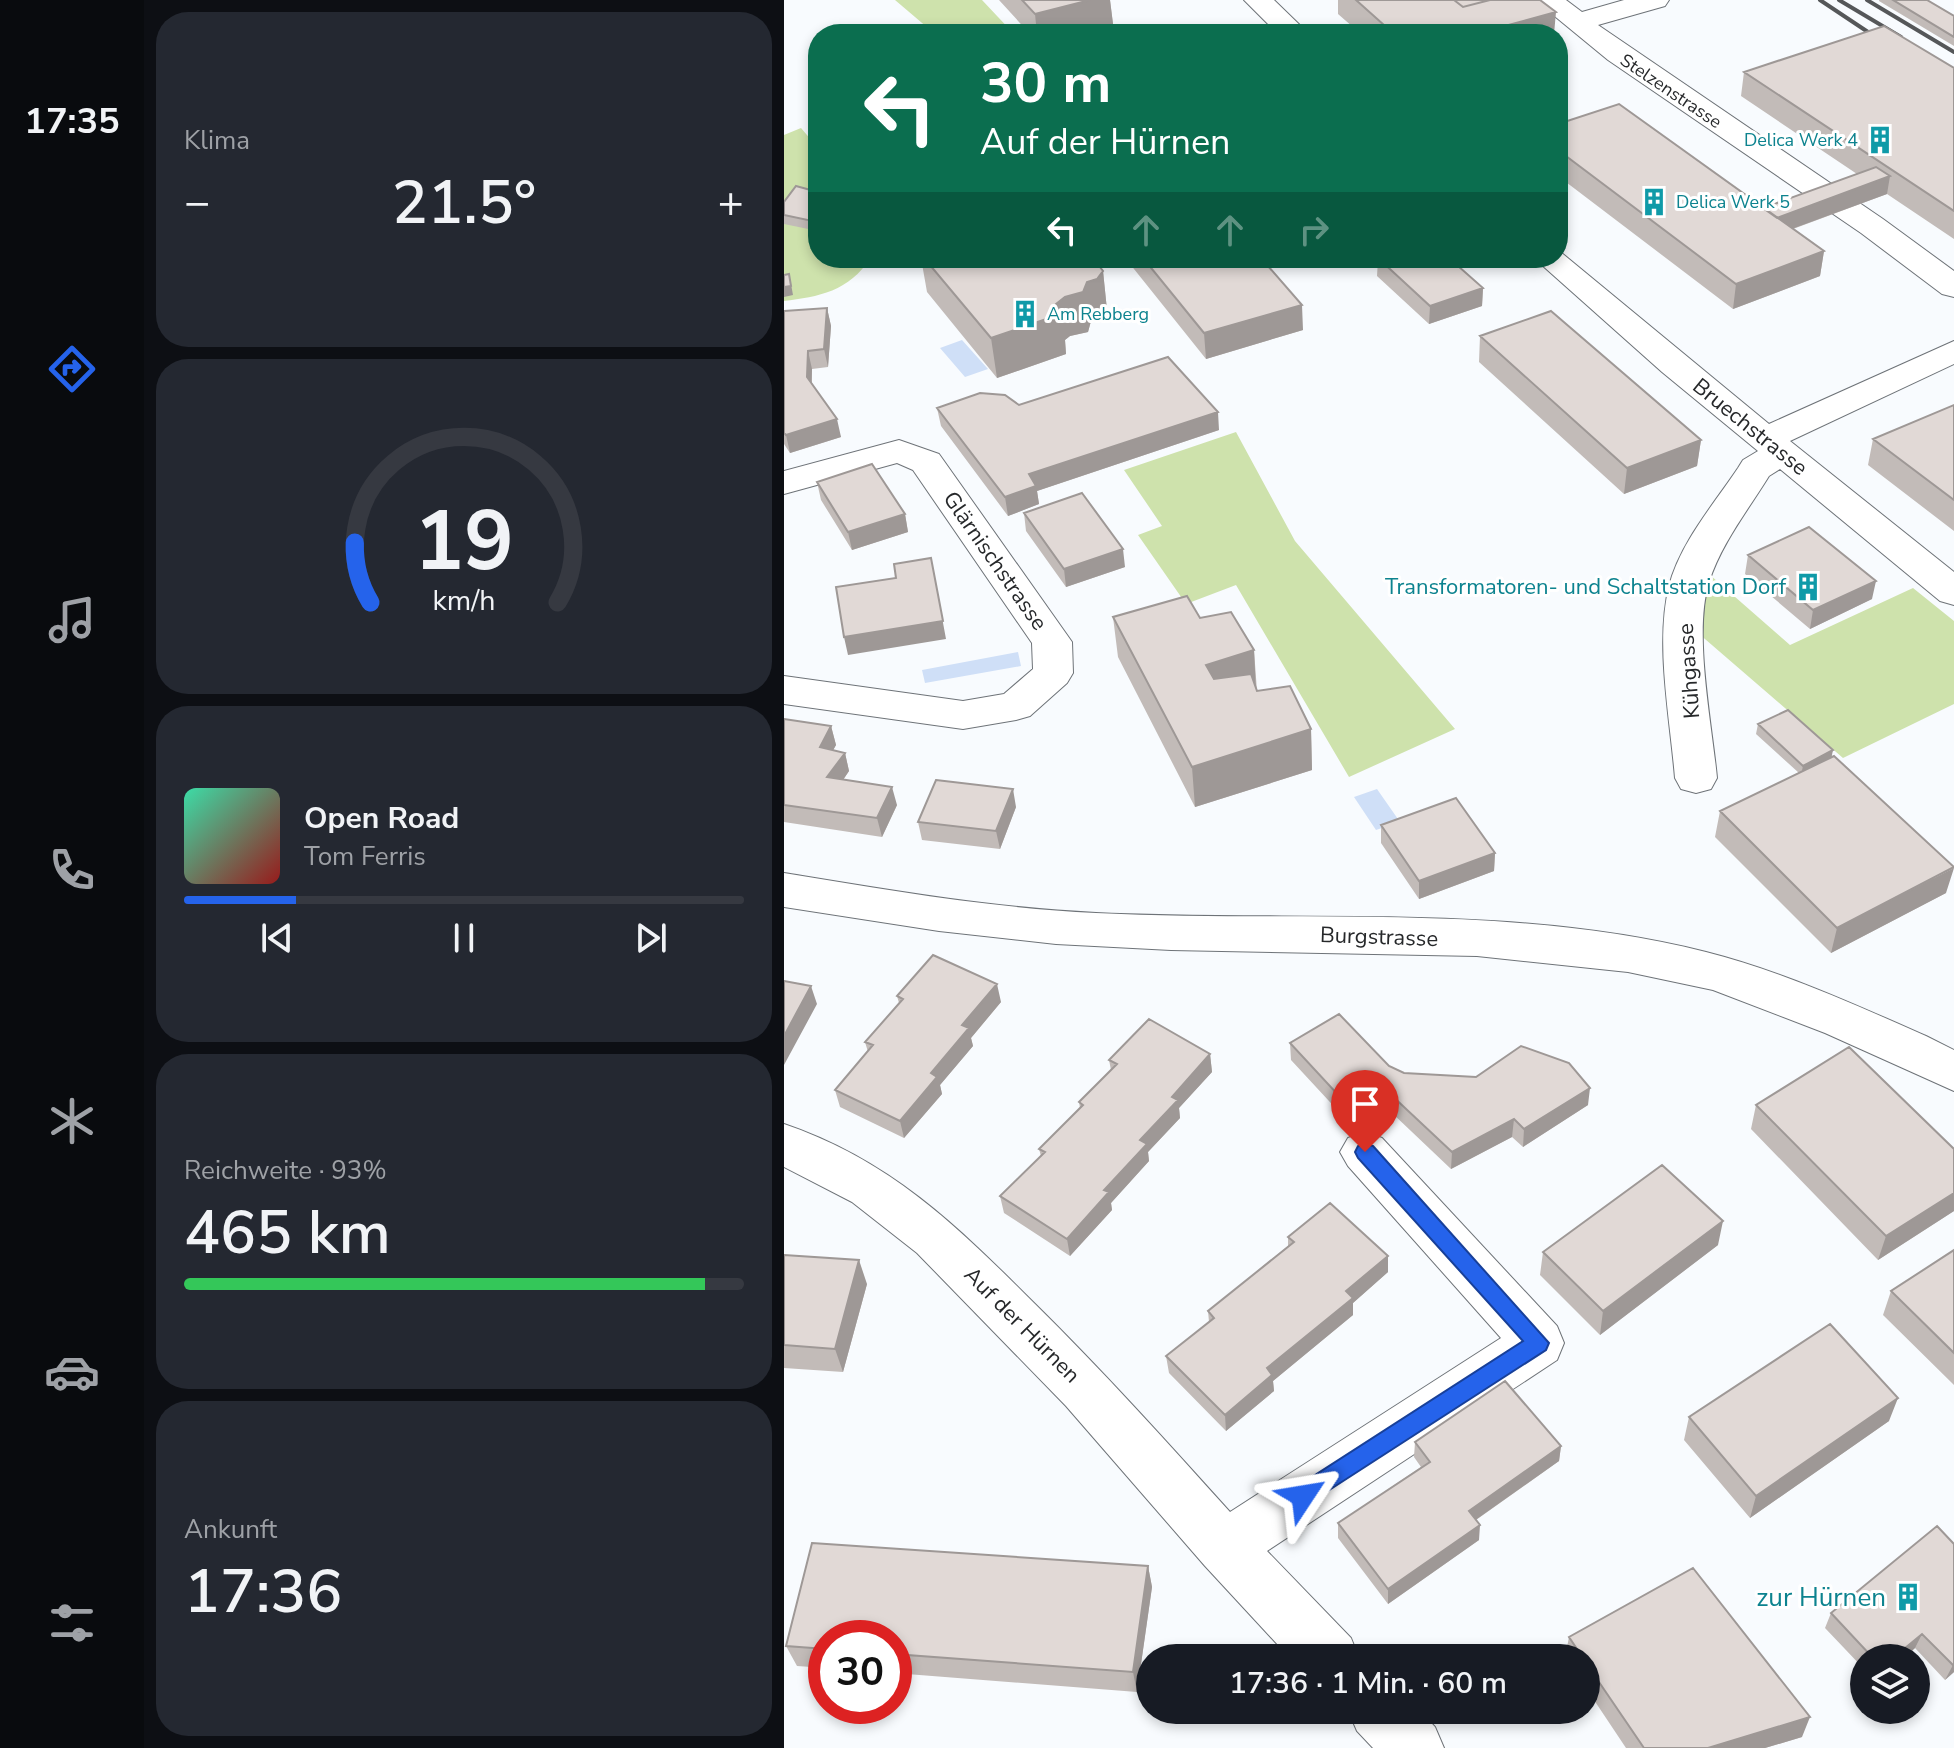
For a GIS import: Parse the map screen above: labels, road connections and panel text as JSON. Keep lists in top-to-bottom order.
{
  "streets": {
    "street": [
      "Stelzenstrasse",
      "Bruechstrasse",
      "Glärnischstrasse",
      "Kühgasse",
      "Burgstrasse",
      "Auf der Hürnen"
    ]
  },
  "crossings": [
    ["Bruechstrasse", "Kühgasse"]
  ],
  "places": {
    "building": [
      "Delica Werk 4",
      "Delica Werk 5",
      "Am Rebberg",
      "Transformatoren- und Schaltstation Dorf",
      "zur Hürnen"
    ]
  },
  "page": {
    "tabs": "17:35",
    "tile": [
      "Klima",
      ["Reichweite · 93%", "465 km"],
      ["Ankunft", "17:36"]
    ],
    "turn": ["30 m", "Auf der Hürnen"],
    "heat": ["−", "21.5°", "+"],
    "song": ["Open Road", "Tom Ferris"],
    "limit": "30",
    "trip": "17:36 · 1 Min. · 60 m",
    "gauge": ["19", "km/h"]
  }
}
